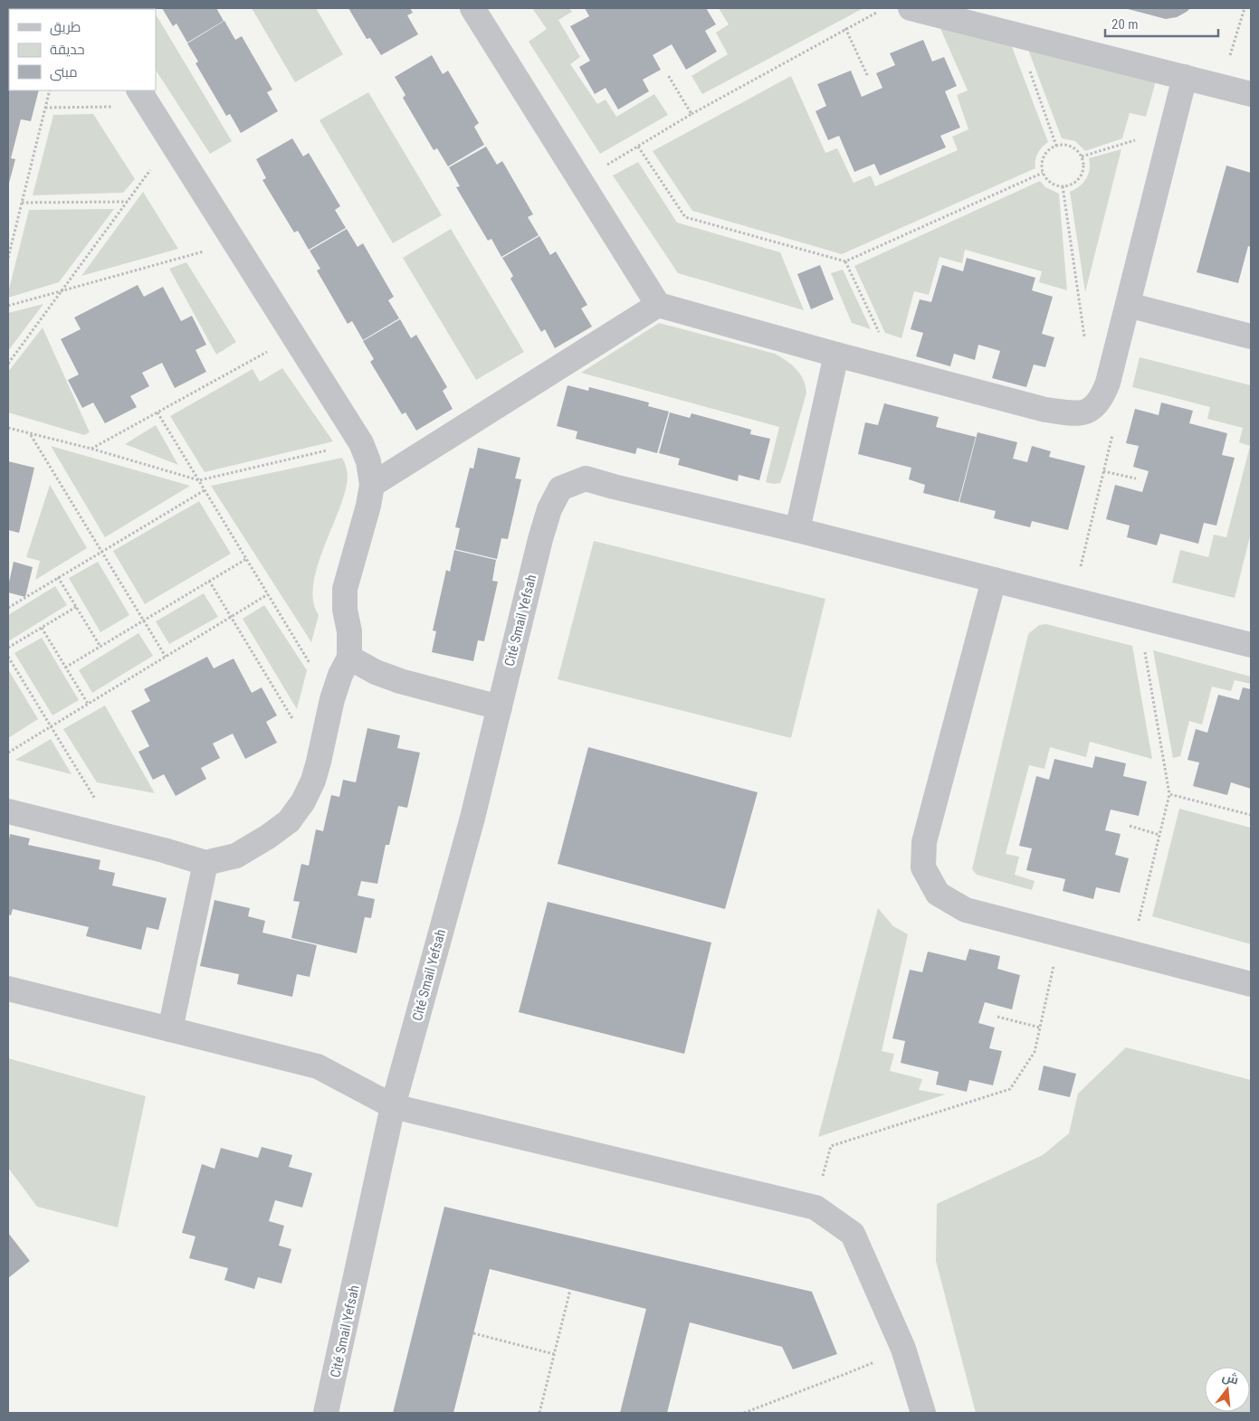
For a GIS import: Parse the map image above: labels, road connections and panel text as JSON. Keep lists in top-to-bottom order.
{
  "streets": {
    "street": ["Cité Smail Yefsah"]
  },
  "legend": ["طريق", "حديقة", "مبنى"],
  "scale_bar": "20 m",
  "north": "top"
}
